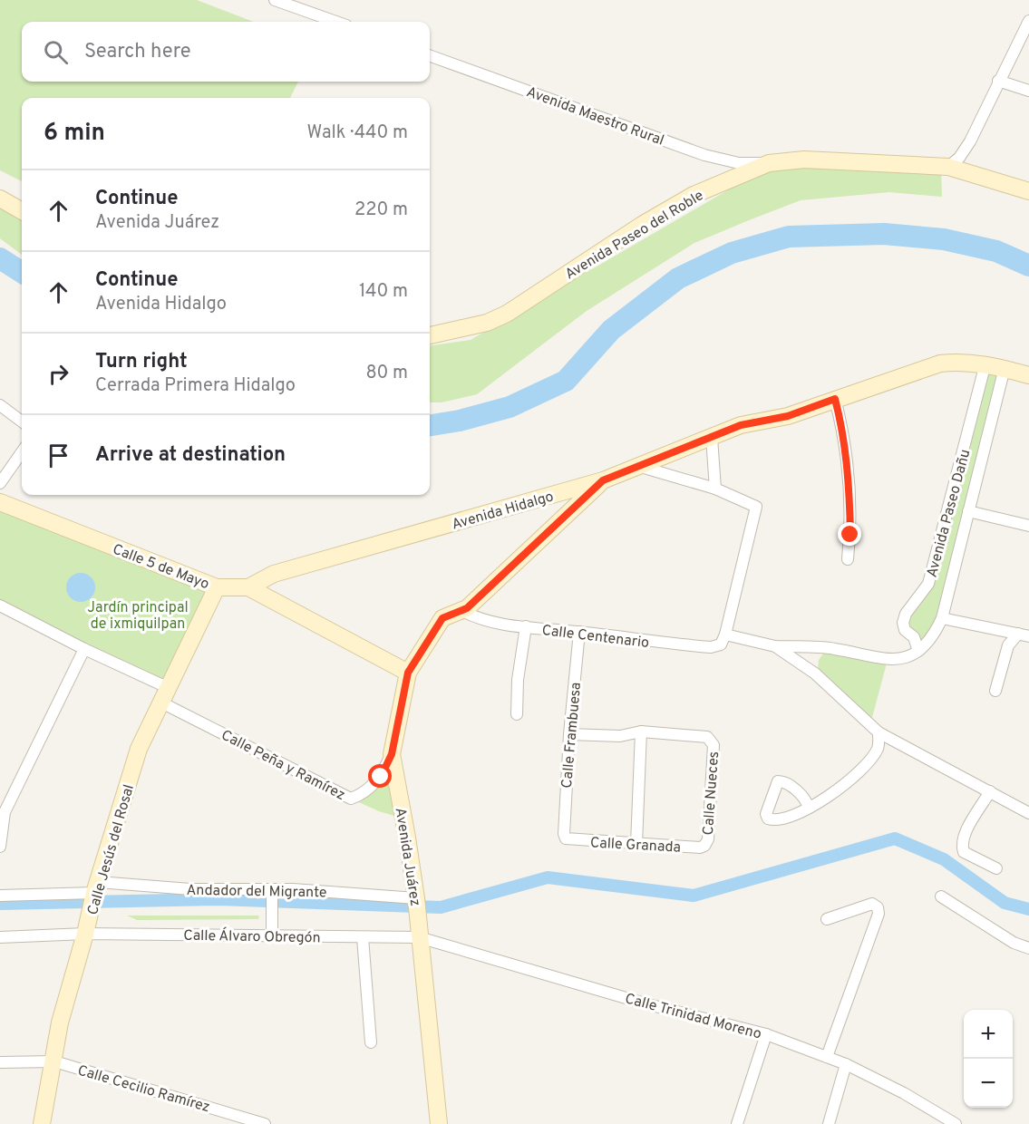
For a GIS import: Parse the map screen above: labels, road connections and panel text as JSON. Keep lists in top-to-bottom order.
{
  "streets": {
    "street": [
      "Avenida Maestro Rural",
      "Avenida Paseo del Roble",
      "Avenida Hidalgo",
      "Avenida Paseo Dañu",
      "Calle 5 de Mayo",
      "Calle Centenario",
      "Calle Frambuesa",
      "Calle Peña y Ramírez",
      "Calle Nueces",
      "Calle Granada",
      "Calle Jesús del Rosal",
      "Avenida Juárez",
      "Andador del Migrante",
      "Calle Álvaro Obregón",
      "Calle Trinidad Moreno",
      "Calle Cecilio Ramírez"
    ]
  },
  "crossings": [
    ["Avenida Maestro Rural", "Avenida Paseo del Roble"],
    ["Avenida Hidalgo", "Avenida Paseo Dañu"],
    ["Avenida Hidalgo", "Calle 5 de Mayo"],
    ["Avenida Hidalgo", "Avenida Juárez"],
    ["Calle 5 de Mayo", "Calle Jesús del Rosal"],
    ["Calle 5 de Mayo", "Avenida Juárez"],
    ["Calle Centenario", "Calle Frambuesa"],
    ["Calle Centenario", "Avenida Juárez"],
    ["Calle Frambuesa", "Calle Granada"],
    ["Calle Peña y Ramírez", "Calle Jesús del Rosal"],
    ["Calle Peña y Ramírez", "Avenida Juárez"],
    ["Calle Nueces", "Calle Granada"],
    ["Calle Jesús del Rosal", "Andador del Migrante"],
    ["Calle Jesús del Rosal", "Calle Álvaro Obregón"],
    ["Calle Jesús del Rosal", "Calle Cecilio Ramírez"],
    ["Avenida Juárez", "Andador del Migrante"],
    ["Avenida Juárez", "Calle Álvaro Obregón"],
    ["Avenida Juárez", "Calle Trinidad Moreno"],
    ["Calle Álvaro Obregón", "Calle Trinidad Moreno"]
  ],
  "parks": ["Jardín principal de ixmiquilpan"],
  "page": {
    "search": "Search here",
    "heading": ["6 min", "Walk · 440 m"],
    "list": [
      ["Continue", "Avenida Juárez", "220 m"],
      ["Continue", "Avenida Hidalgo", "140 m"],
      ["Turn right", "Cerrada Primera Hidalgo", "80 m"],
      "Arrive at destination"
    ],
    "map_buttons": ["+", "−"]
  }
}
